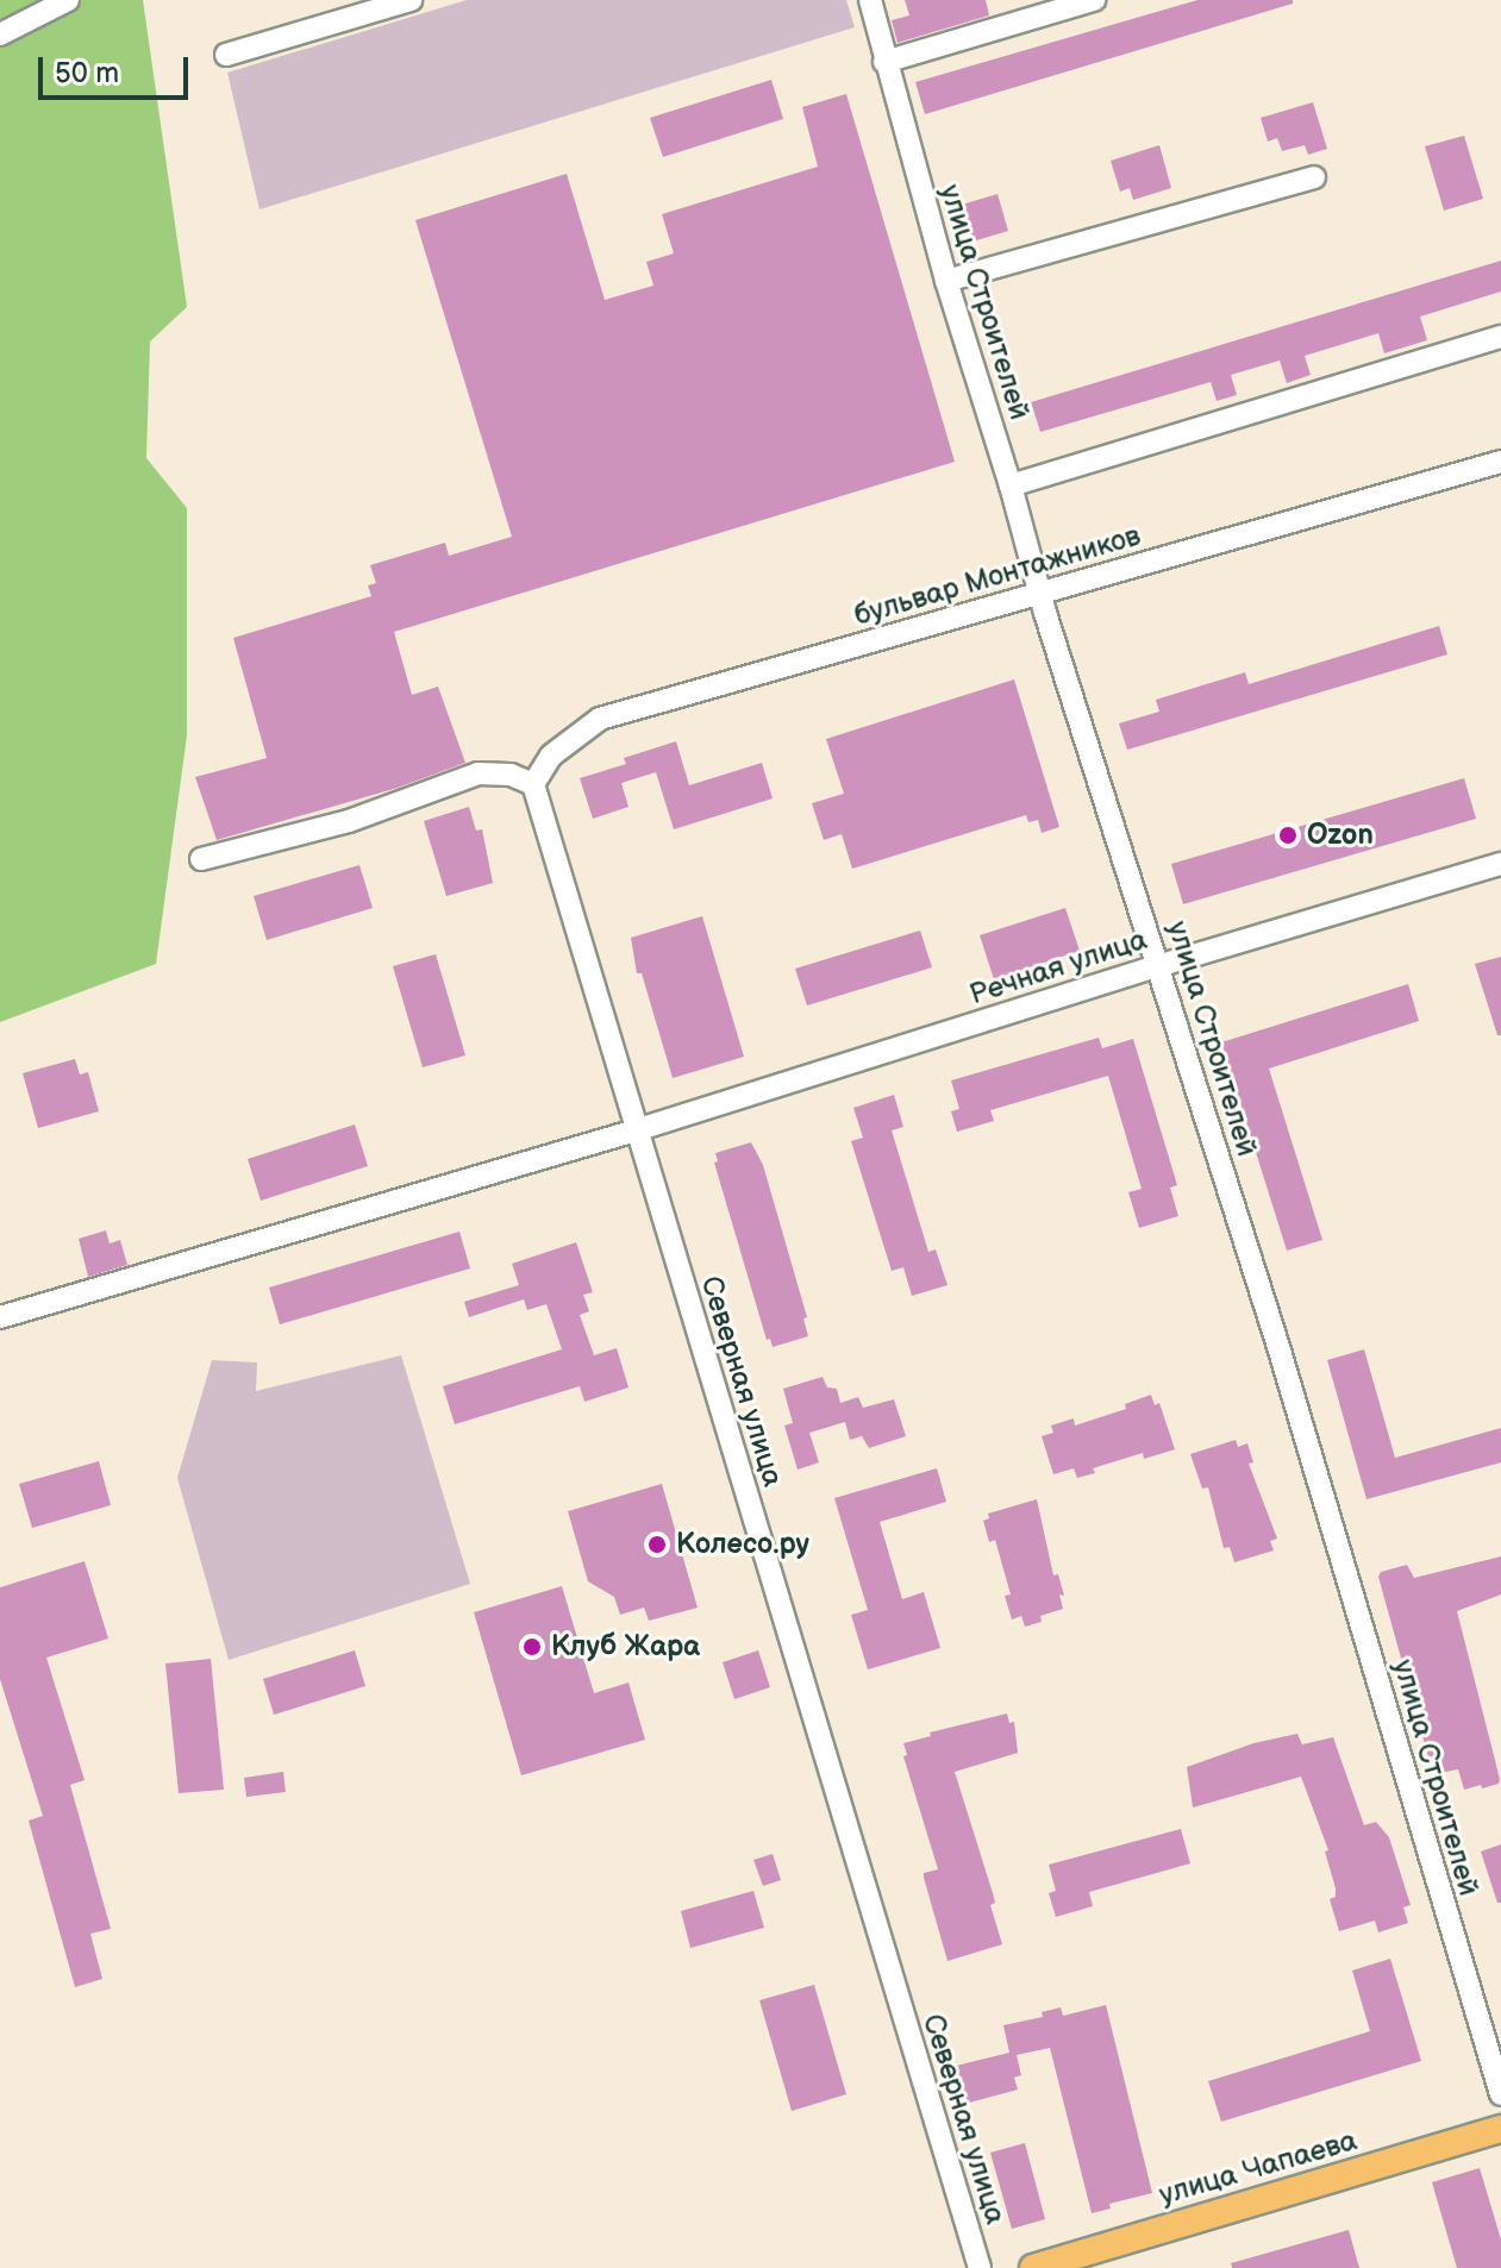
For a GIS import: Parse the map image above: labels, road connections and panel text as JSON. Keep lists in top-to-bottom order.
{
  "streets": {
    "main road": ["улица Чапаева"],
    "street": [
      "улица Строителей",
      "бульвар Монтажников",
      "Речная улица",
      "Северная улица"
    ]
  },
  "crossings": [
    ["улица Строителей", "бульвар Монтажников"],
    ["улица Строителей", "Речная улица"],
    ["бульвар Монтажников", "Северная улица"],
    ["Речная улица", "Северная улица"]
  ],
  "places": ["Ozon", "Колесо.ру", "Клуб Жара"],
  "scale_bar": "50 m"
}
